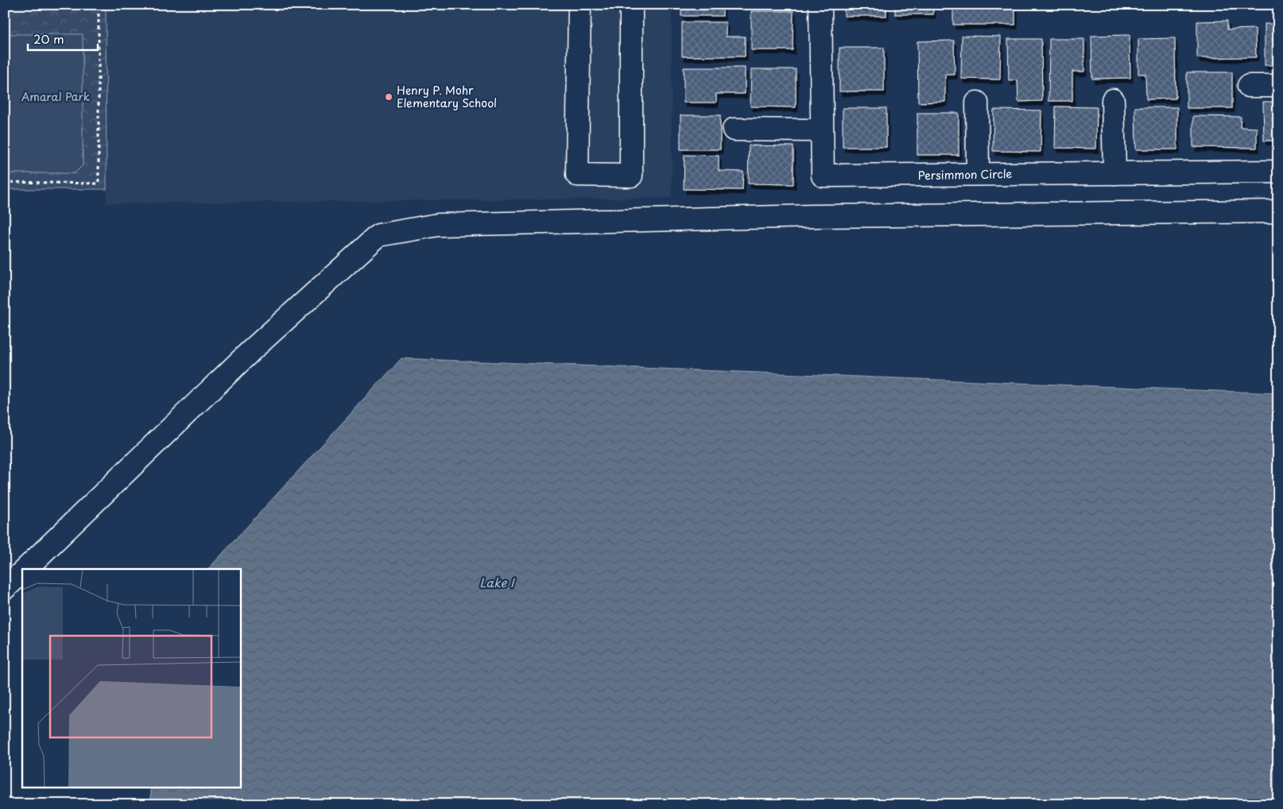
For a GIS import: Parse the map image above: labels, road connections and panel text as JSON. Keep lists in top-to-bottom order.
{
  "streets": {
    "street": ["Persimmon Circle"]
  },
  "water": ["Lake I"],
  "parks": ["Amaral Park"],
  "places": ["Henry P. Mohr Elementary School"],
  "scale_bar": "20 m"
}
